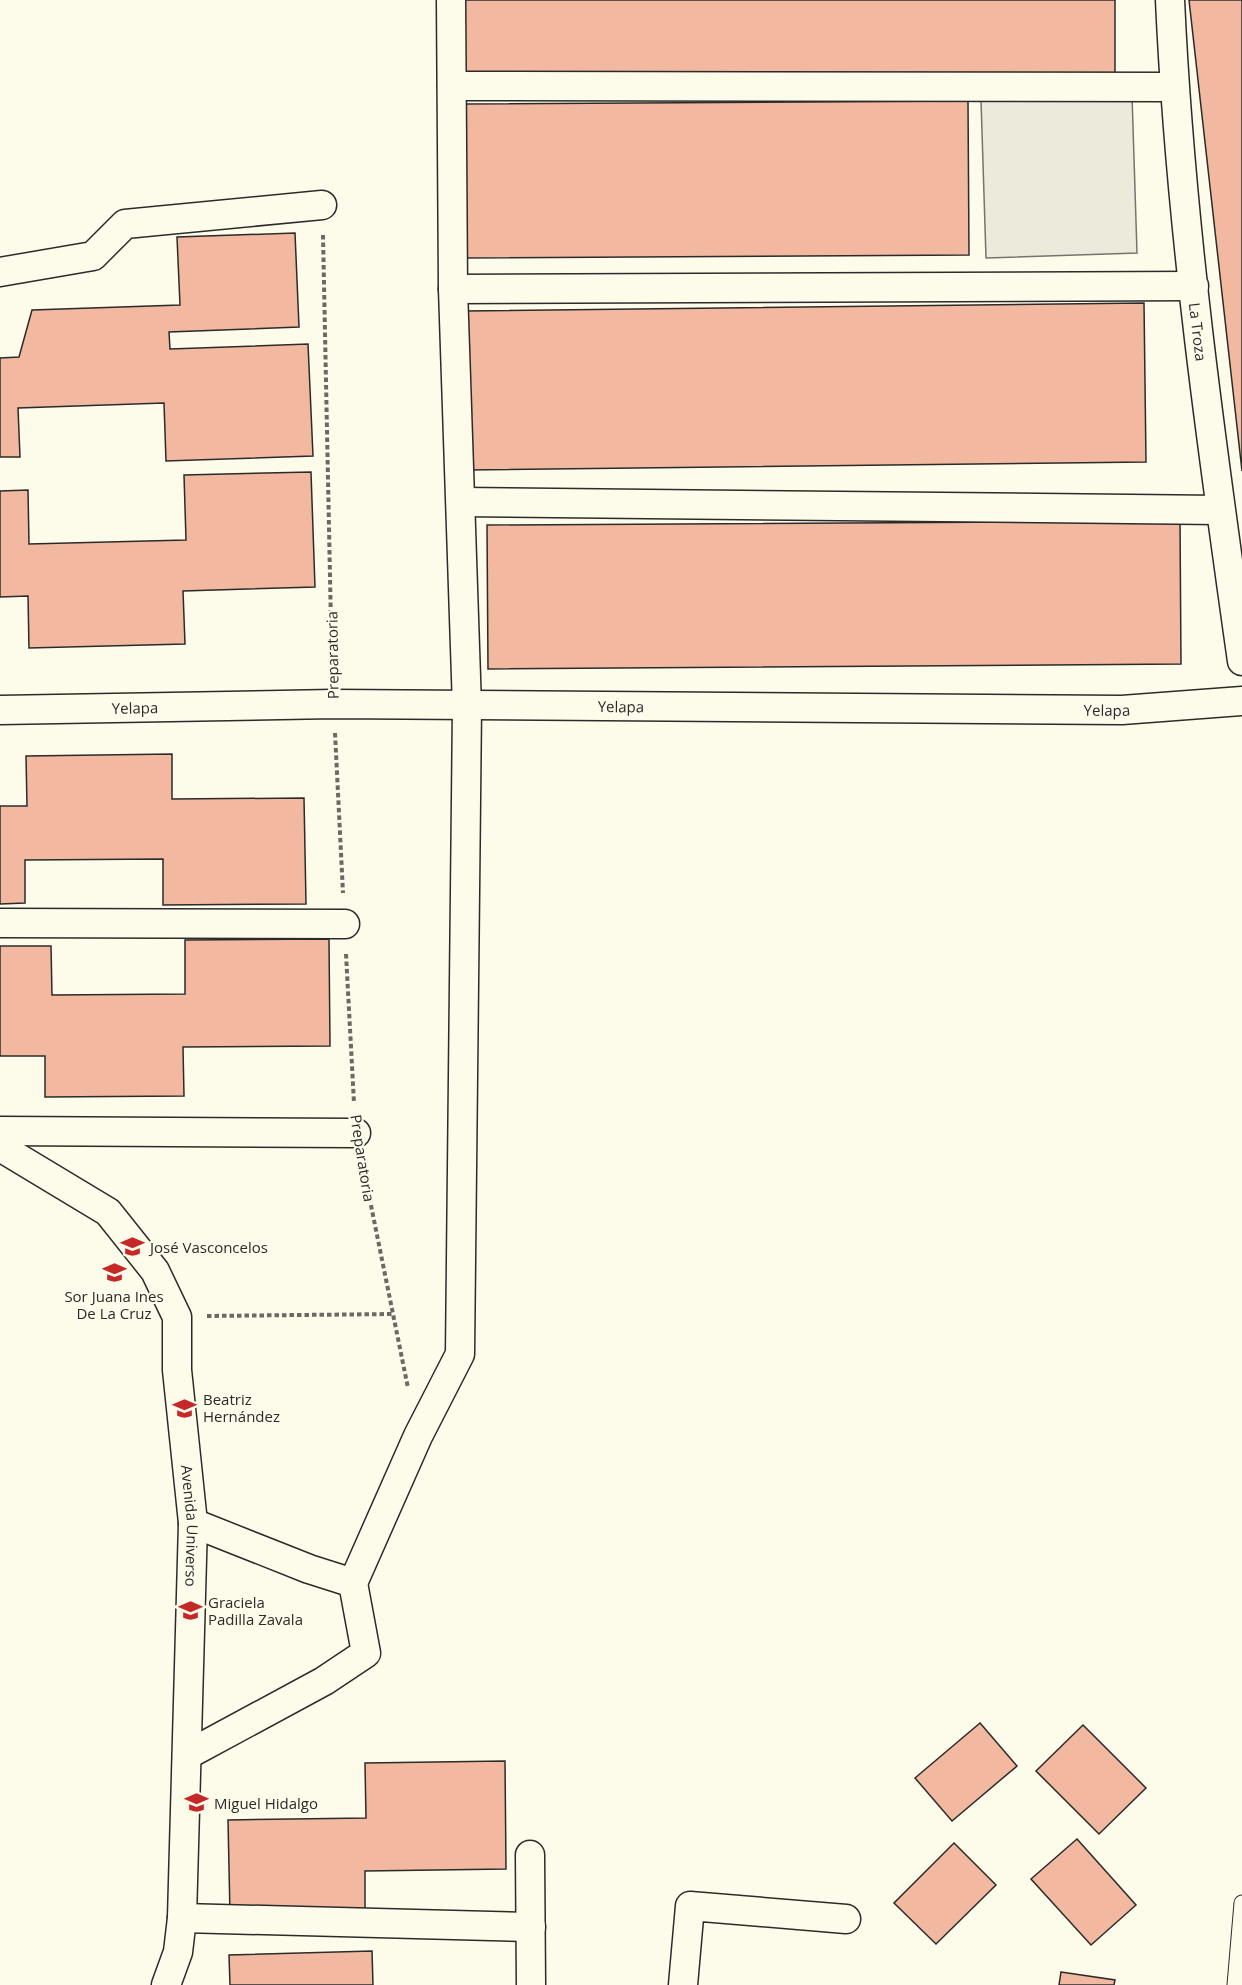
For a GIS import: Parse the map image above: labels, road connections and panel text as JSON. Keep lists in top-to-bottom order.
{
  "streets": {
    "street": ["La Troza", "Yelapa", "Avenida Universo"],
    "path": ["Preparatoria"]
  },
  "crossings": [
    ["Preparatoria", "Yelapa"]
  ],
  "places": {
    "school or university": [
      "José Vasconcelos",
      "Sor Juana Ines De La Cruz",
      "Beatriz Hernández",
      "Graciela Padilla Zavala",
      "Miguel Hidalgo"
    ]
  }
}
